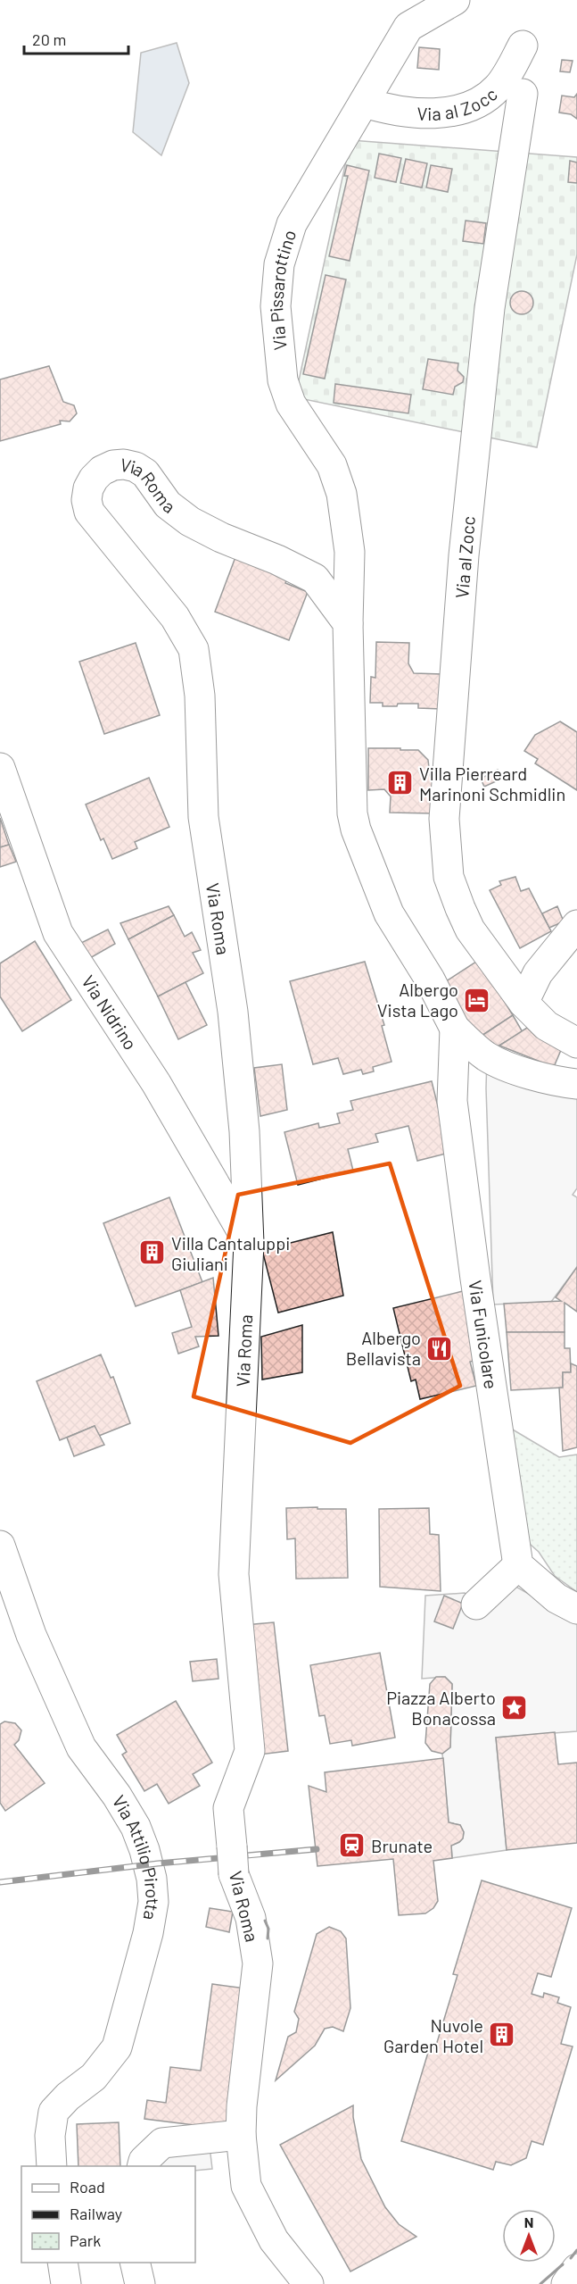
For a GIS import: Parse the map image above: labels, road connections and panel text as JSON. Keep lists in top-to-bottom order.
{
  "streets": {
    "street": [
      "Via al Zocc",
      "Via Pissarottino",
      "Via Roma",
      "Via Nidrino",
      "Via Funicolare",
      "Via Attilio Pirotta"
    ]
  },
  "crossings": [
    ["Via al Zocc", "Via Pissarottino"],
    ["Via Pissarottino", "Via Roma"],
    ["Via Roma", "Via Nidrino"]
  ],
  "places": {
    "building": ["Villa Pierreard Marinoni Schmidlin", "Villa Cantaluppi Giuliani", "Nuvole Garden Hotel"],
    "hotel": ["Albergo Vista Lago"],
    "restaurant": ["Albergo Bellavista"],
    "place": ["Piazza Alberto Bonacossa"],
    "station": ["Brunate"]
  },
  "legend": ["Road", "Railway", "Park"],
  "scale_bar": "20 m",
  "north": "top"
}
